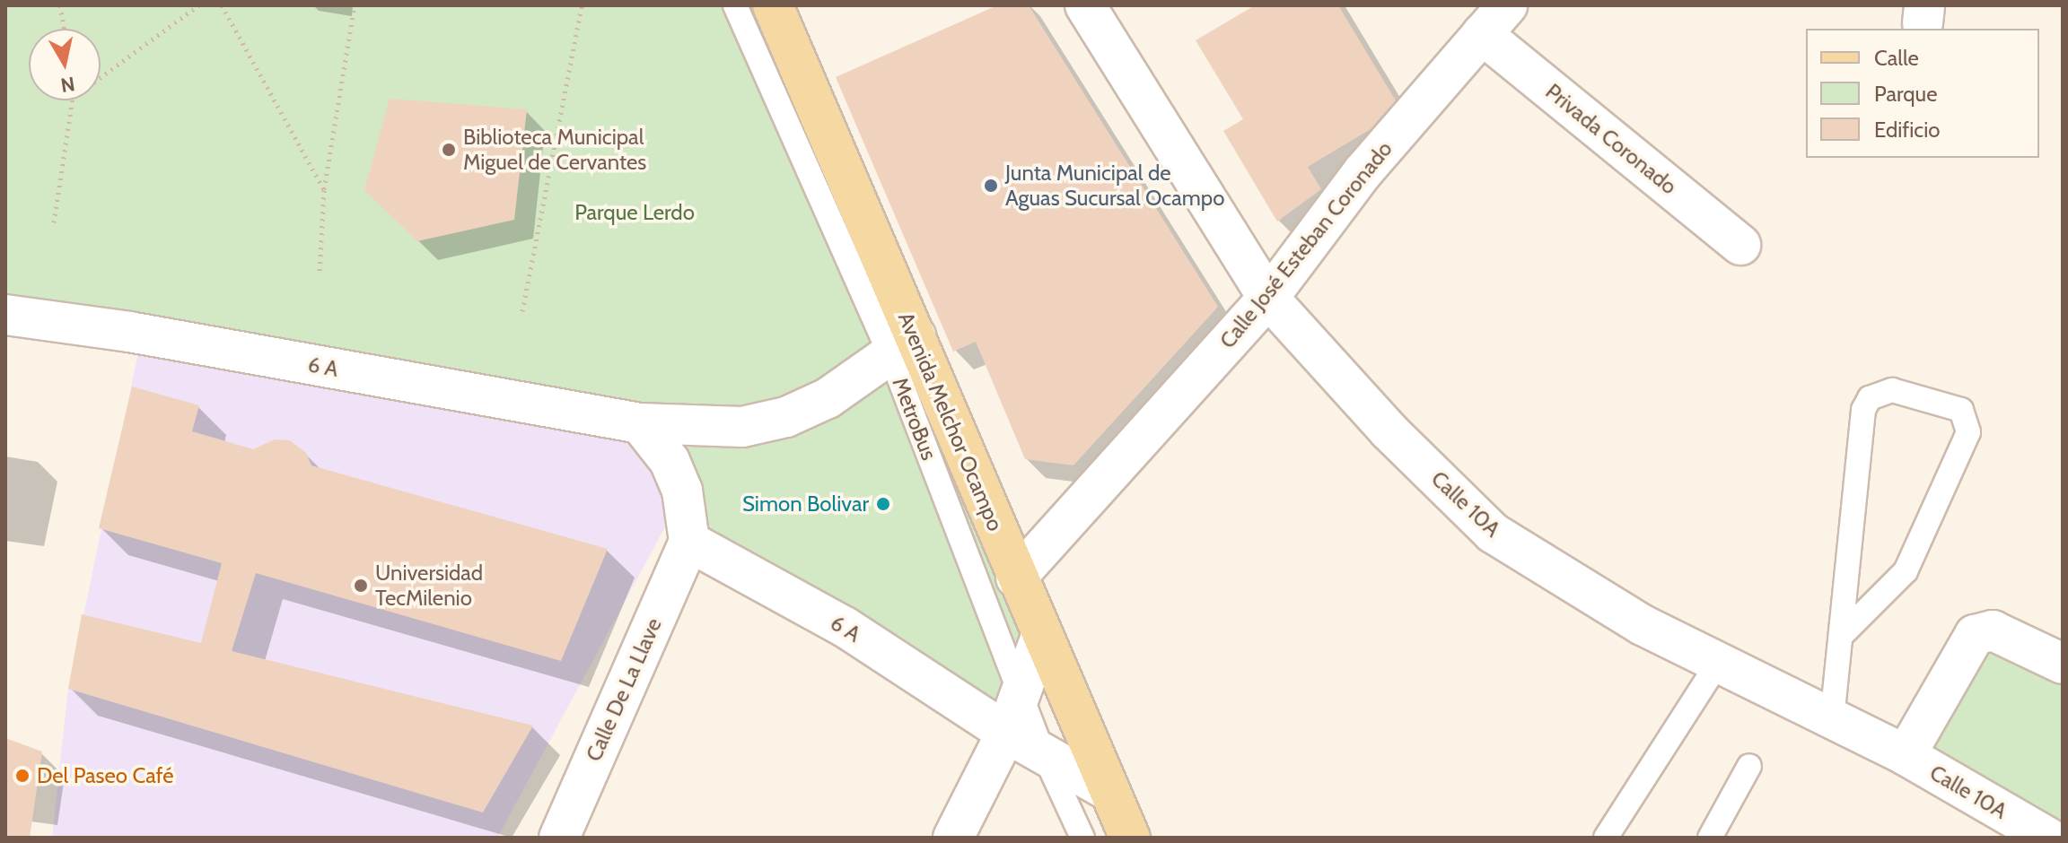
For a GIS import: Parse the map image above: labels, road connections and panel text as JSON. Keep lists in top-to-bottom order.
{
  "streets": {
    "main road": ["Avenida Melchor Ocampo"],
    "street": [
      "Privada Coronado",
      "Calle José Esteban Coronado",
      "6 A",
      "Calle 10A",
      "Calle De La Llave"
    ],
    "lane": ["MetroBus"]
  },
  "crossings": [
    ["Privada Coronado", "Calle José Esteban Coronado"],
    ["Calle José Esteban Coronado", "Avenida Melchor Ocampo"],
    ["Calle José Esteban Coronado", "Calle 10A"],
    ["6 A", "MetroBus"],
    ["6 A", "Avenida Melchor Ocampo"],
    ["6 A", "Calle De La Llave"],
    ["MetroBus", "Avenida Melchor Ocampo"]
  ],
  "parks": ["Parque Lerdo"],
  "places": [
    "Biblioteca Municipal Miguel de Cervantes",
    "Junta Municipal de Aguas Sucursal Ocampo",
    "Simon Bolivar",
    "Universidad TecMilenio",
    "Del Paseo Café"
  ],
  "legend": ["Calle", "Parque", "Edificio"],
  "north": "bottom"
}
